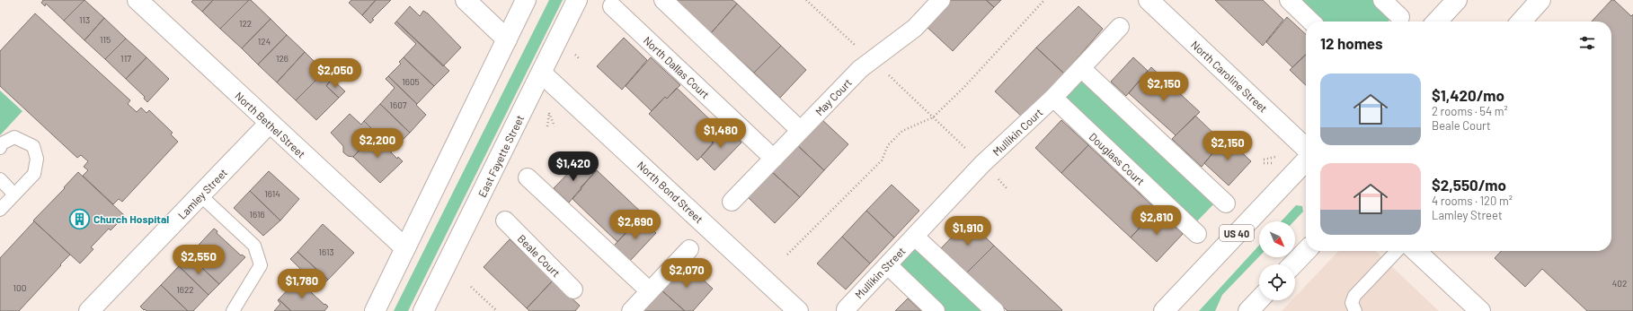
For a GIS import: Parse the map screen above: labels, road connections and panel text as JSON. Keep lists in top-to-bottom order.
{
  "streets": {
    "street": [
      "North Dallas Court",
      "North Caroline Street",
      "May Court",
      "North Bethel Street",
      "Mullikin Court",
      "East Fayette Street",
      "Douglass Court",
      "North Bond Street",
      "Lamley Street",
      "US 40",
      "Beale Court",
      "Mullikin Street"
    ]
  },
  "crossings": [
    ["North Dallas Court", "May Court"],
    ["North Bethel Street", "Lamley Street"],
    ["Mullikin Court", "Douglass Court"],
    ["Mullikin Court", "Mullikin Street"],
    ["East Fayette Street", "North Bond Street"]
  ],
  "places": {
    "building": ["Church Hospital"]
  },
  "house_numbers": [
    "113",
    "122",
    "115",
    "124",
    "117",
    "126",
    "1605",
    "1607",
    "1614",
    "1616",
    "1613",
    "402",
    "100",
    "1622"
  ],
  "north": "bottom right",
  "page": {
    "heading": "12 homes",
    "price": [
      "$2,050",
      "$2,150",
      "$1,480",
      "$2,200",
      "$2,150",
      "$1,420",
      "$2,810",
      "$2,690",
      "$1,910",
      "$2,550",
      "$2,070",
      "$1,780"
    ],
    "list": [
      {
        "name": "$1,420/mo",
        "note": "2 rooms · 54 m² · Beale Court"
      },
      {
        "name": "$2,550/mo",
        "note": "4 rooms · 120 m² · Lamley Street"
      }
    ]
  }
}
